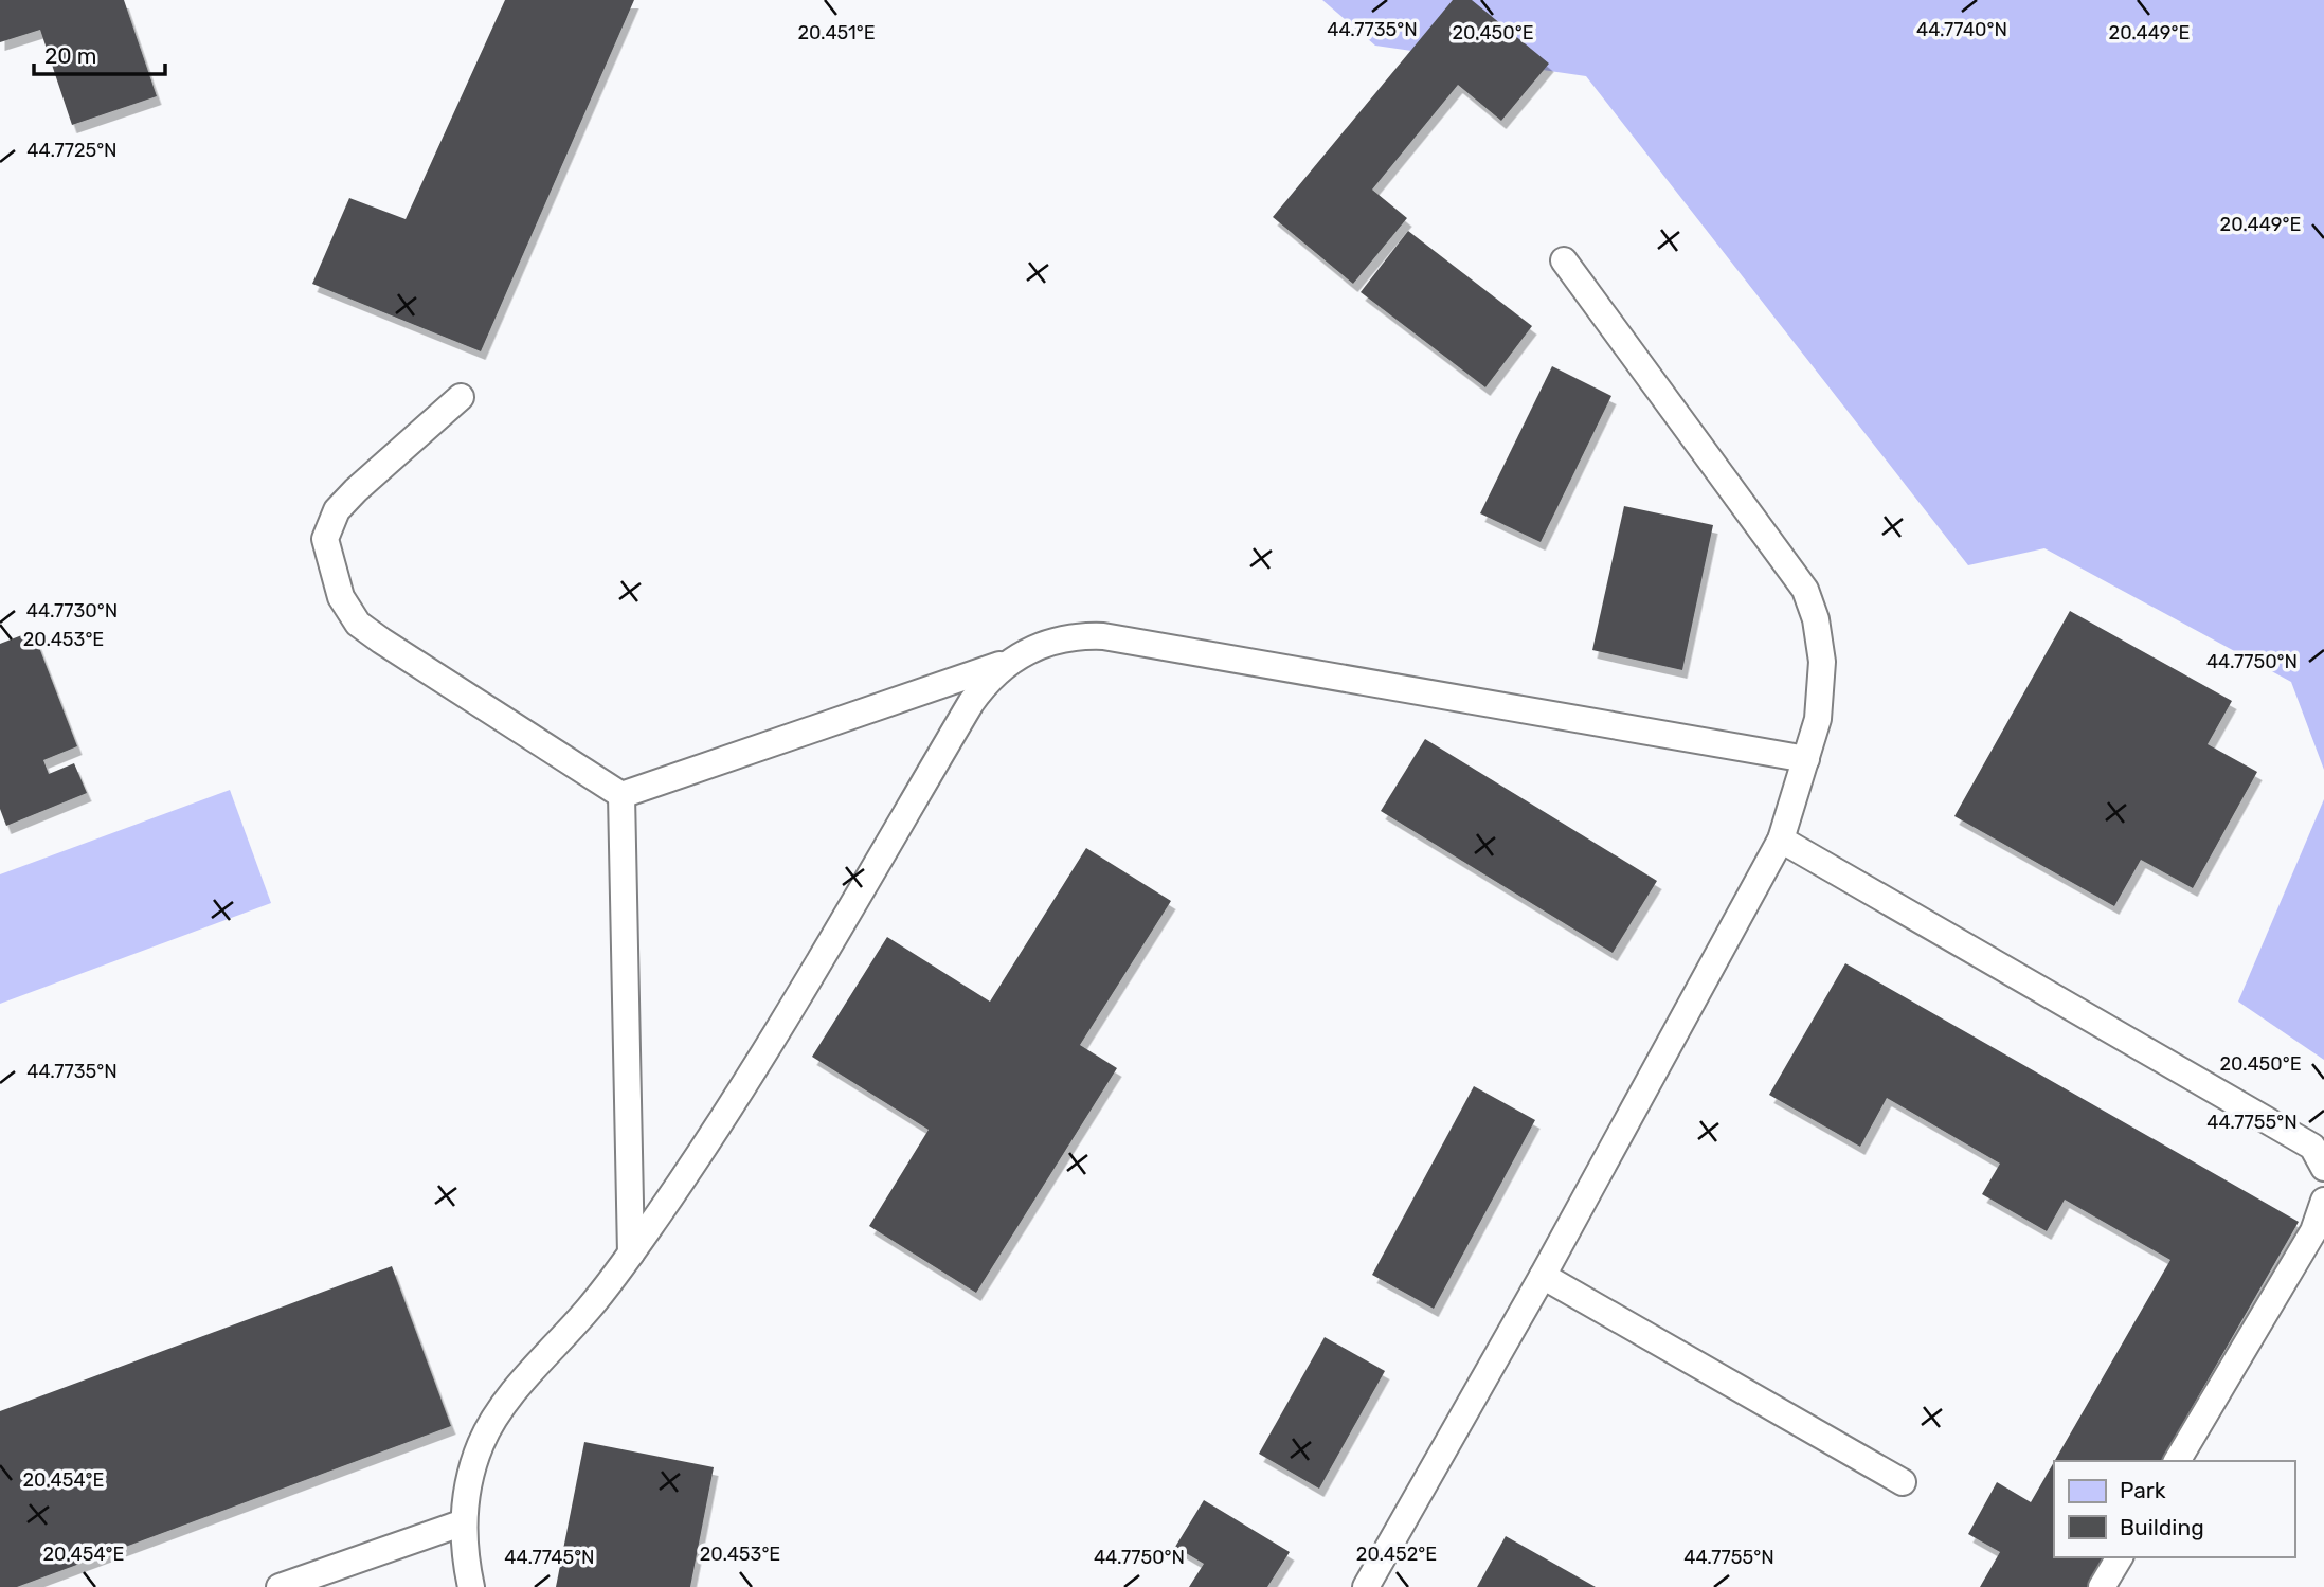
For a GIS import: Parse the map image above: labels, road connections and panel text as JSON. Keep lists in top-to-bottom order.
{
  "legend": ["Park", "Building"],
  "scale_bar": "20 m",
  "coordinates": [
    "44.7735°N",
    "44.7740°N",
    "20.451°E",
    "20.450°E",
    "20.449°E",
    "44.7725°N",
    "44.7730°N",
    "20.453°E",
    "44.7750°N",
    "44.7755°N",
    "20.454°E",
    "20.452°E",
    "44.7745°N"
  ]
}
